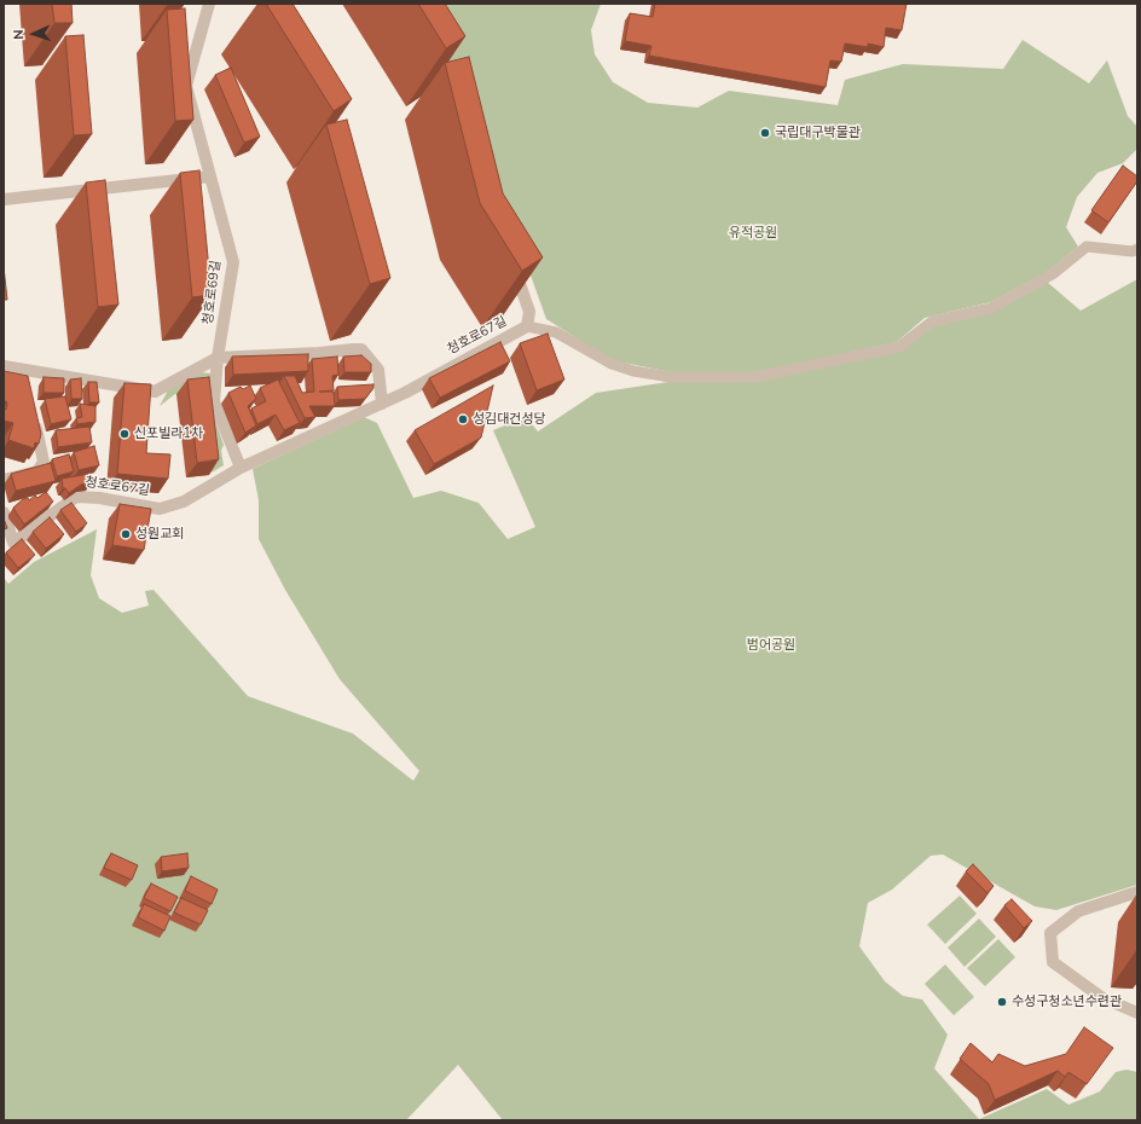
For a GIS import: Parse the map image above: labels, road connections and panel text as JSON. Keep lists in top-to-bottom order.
{
  "streets": {
    "street": ["청호로69길", "청호로67길"]
  },
  "crossings": [
    ["청호로69길", "청호로67길"]
  ],
  "parks": ["유적공원", "범어공원"],
  "places": [
    "국립대구박물관",
    "성김대건성당",
    "신포빌라1차",
    "성원교회",
    "수성구청소년수련관"
  ],
  "north": "left"
}
